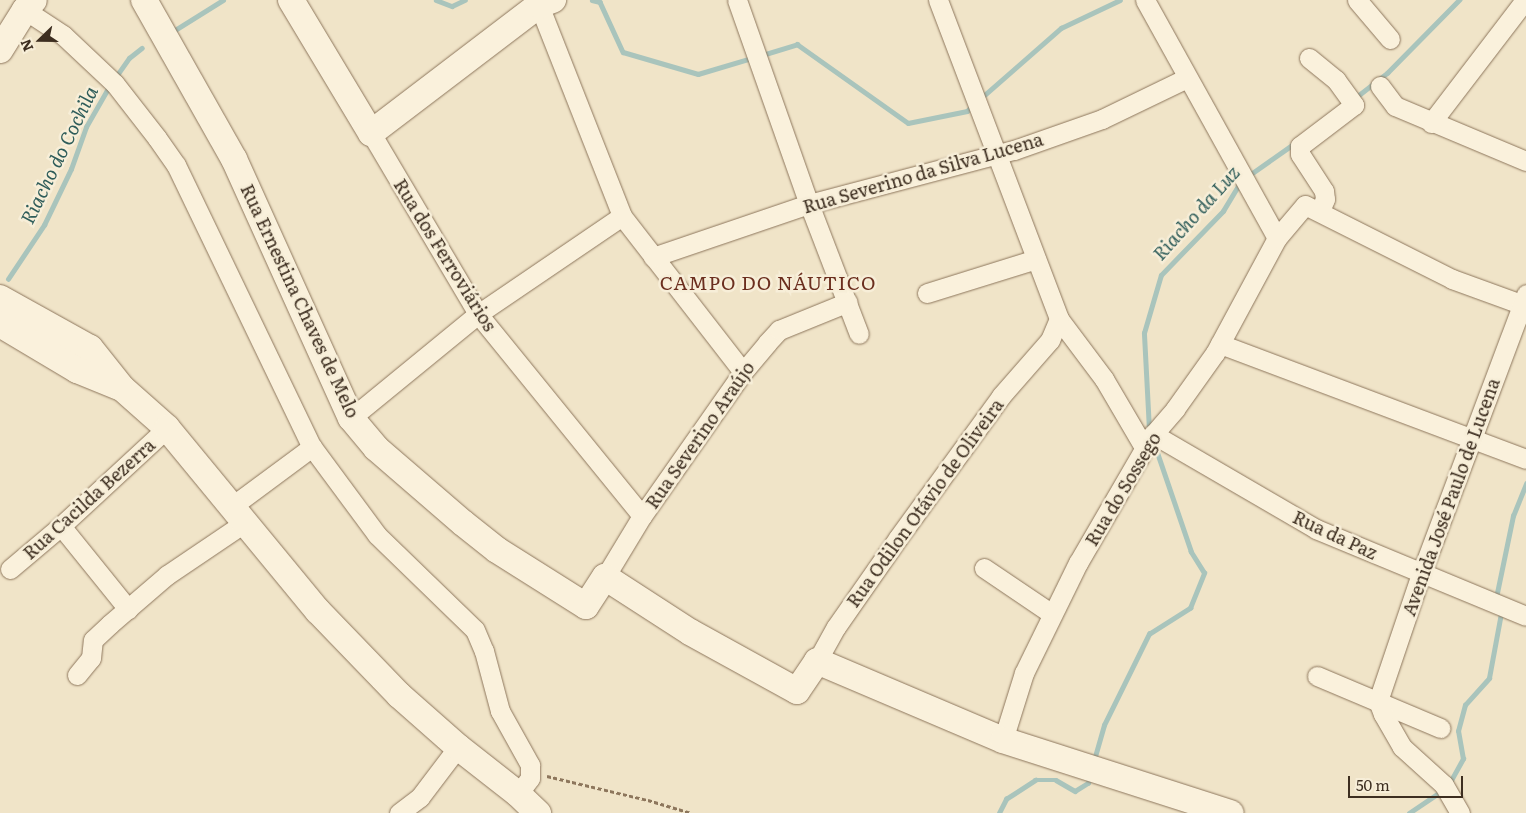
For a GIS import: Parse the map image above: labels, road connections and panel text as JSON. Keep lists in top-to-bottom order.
{
  "streets": {
    "street": [
      "Rua Severino da Silva Lucena",
      "Rua dos Ferroviários",
      "Rua Ernestina Chaves de Melo",
      "Rua Severino Araújo",
      "Rua do Sossego",
      "Avenida José Paulo de Lucena",
      "Rua Cacilda Bezerra",
      "Rua Odilon Otávio de Oliveira",
      "Rua da Paz"
    ]
  },
  "crossings": [
    ["Rua dos Ferroviários", "Rua Severino Araújo"],
    ["Rua Ernestina Chaves de Melo", "Rua Severino Araújo"],
    ["Rua Severino Araújo", "Rua Odilon Otávio de Oliveira"],
    ["Rua do Sossego", "Rua da Paz"],
    ["Avenida José Paulo de Lucena", "Rua da Paz"]
  ],
  "districts": ["CAMPO DO NÁUTICO"],
  "water": ["Riacho do Cochila", "Riacho da Luz"],
  "scale_bar": "50 m",
  "north": "left"
}
